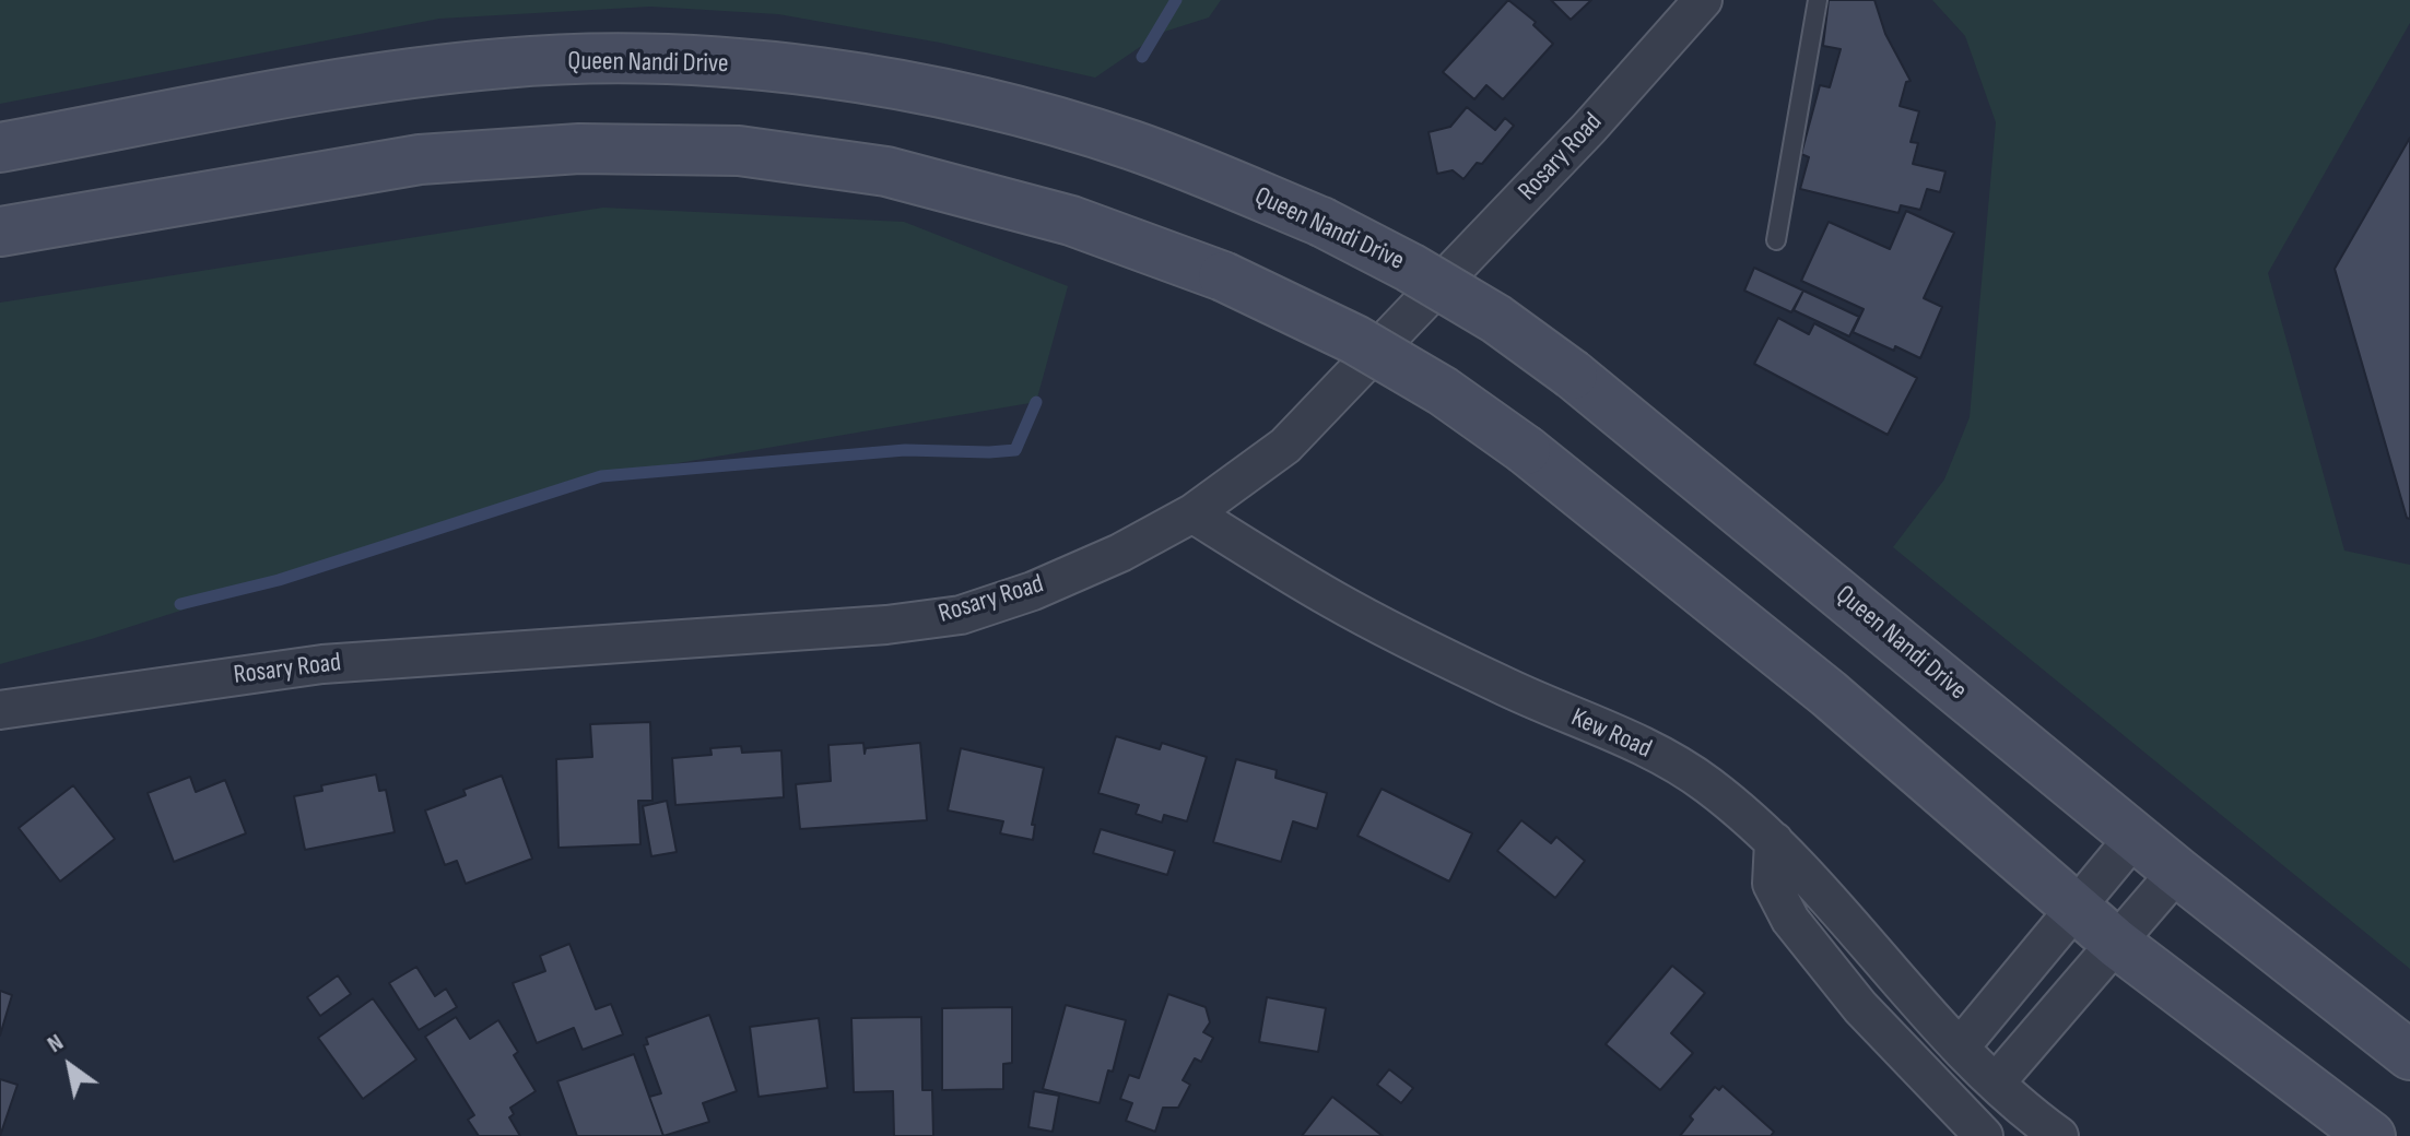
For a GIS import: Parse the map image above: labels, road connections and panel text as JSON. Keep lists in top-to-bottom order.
{
  "streets": {
    "main road": ["Queen Nandi Drive"],
    "street": ["Rosary Road", "Kew Road"]
  },
  "crossings": [
    ["Rosary Road", "Kew Road"]
  ],
  "north": "top left"
}
